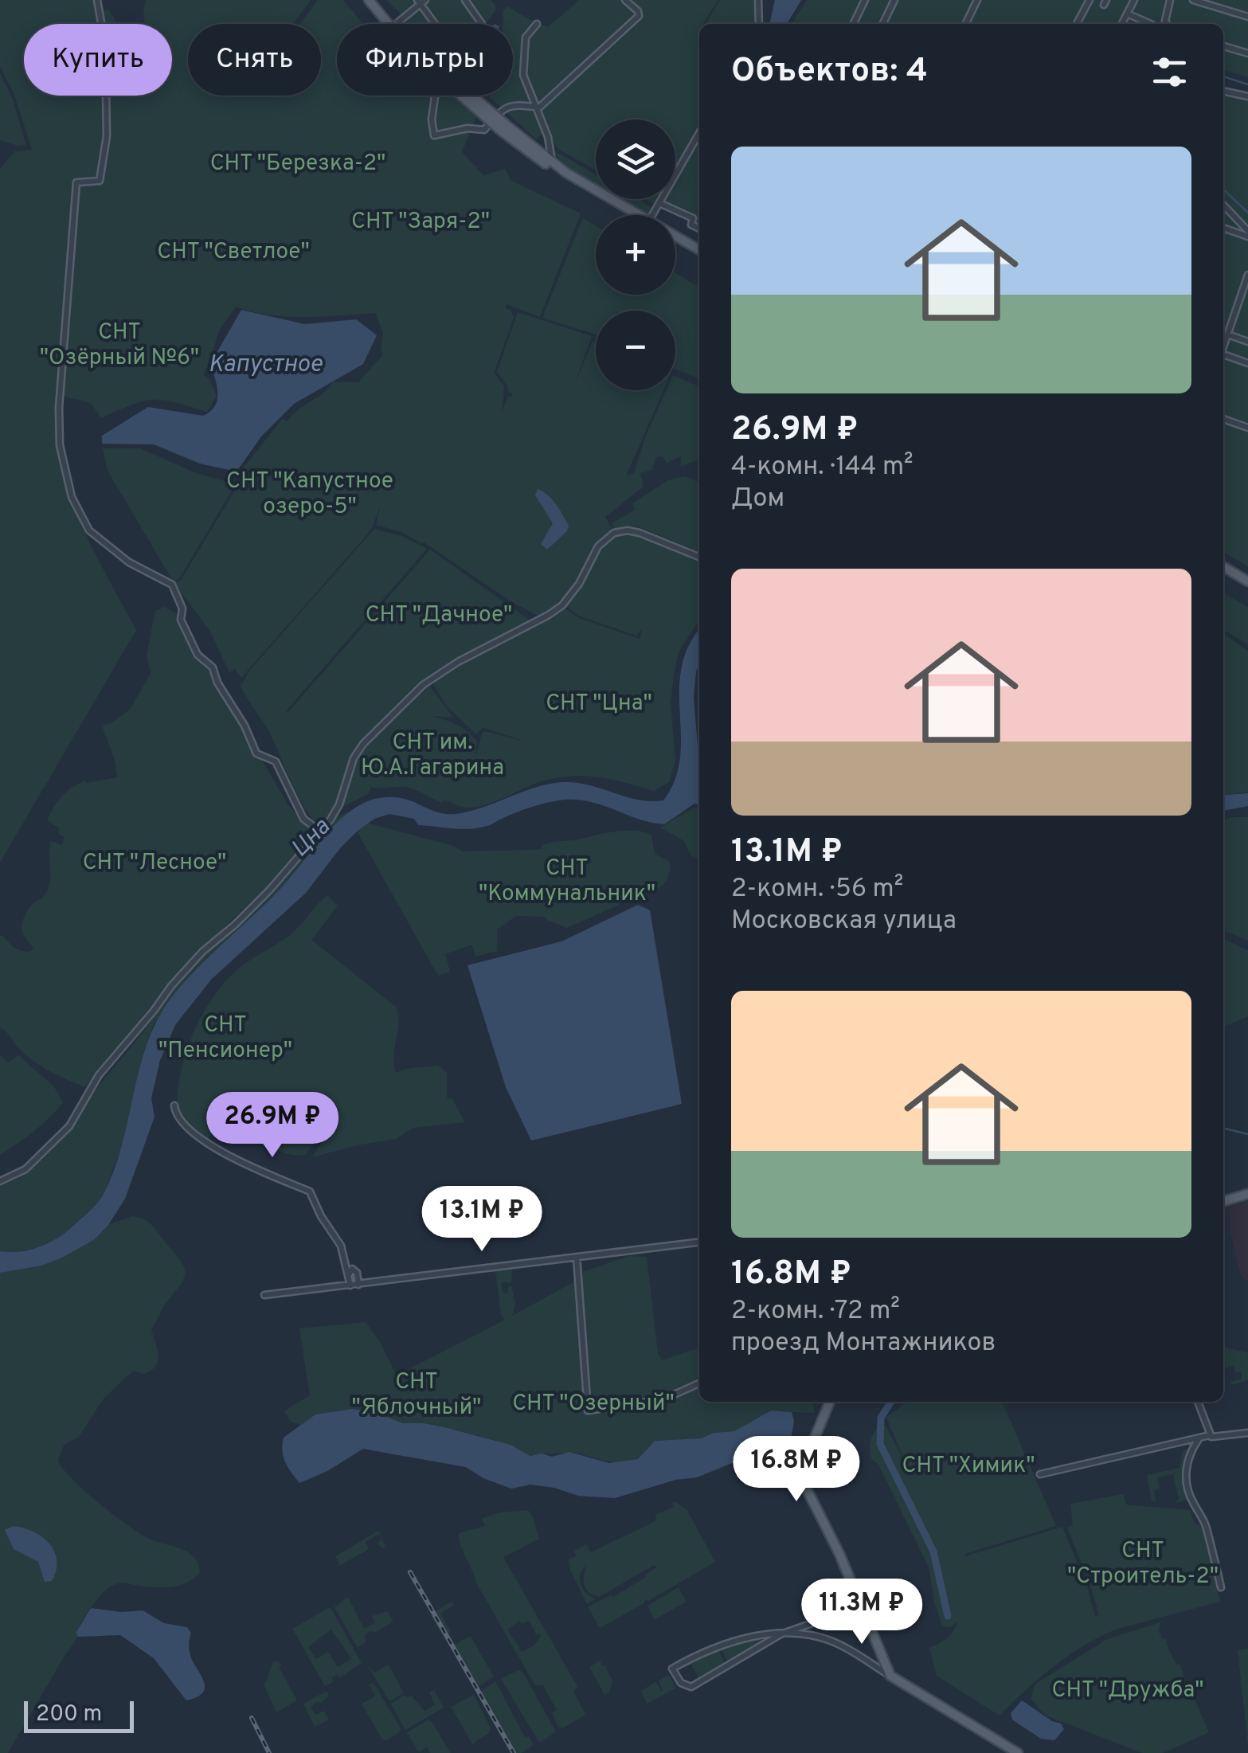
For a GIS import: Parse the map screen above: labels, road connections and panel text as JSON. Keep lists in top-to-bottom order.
{
  "water": ["Капустное", "Цна"],
  "parks": [
    "СНТ \"Березка-2\"",
    "СНТ \"Заря-2\"",
    "СНТ \"Светлое\"",
    "СНТ \"Озёрный №6\"",
    "СНТ \"Капустное озеро-5\"",
    "СНТ \"Дачное\"",
    "СНТ \"Цна\"",
    "СНТ им. Ю.А.Гагарина",
    "СНТ \"Лесное\"",
    "СНТ \"Коммунальник\"",
    "СНТ \"Пенсионер\"",
    "СНТ \"Яблочный\"",
    "СНТ \"Озерный\"",
    "СНТ \"Химик\"",
    "СНТ \"Строитель-2\"",
    "СНТ \"Дружба\""
  ],
  "scale_bar": "200 m",
  "page": {
    "chip": ["Купить", "Снять", "Фильтры"],
    "heading": "Объектов: 4",
    "map_buttons": ["+", "−"],
    "list": [
      {
        "name": "26.9M ₽",
        "note": "4-комн. · 144 m² · Дом"
      },
      {
        "name": "13.1M ₽",
        "note": "2-комн. · 56 m² · Московская улица"
      },
      {
        "name": "16.8M ₽",
        "note": "2-комн. · 72 m² · проезд Монтажников"
      }
    ],
    "price": [
      "26.9M ₽",
      "13.1M ₽",
      "16.8M ₽",
      "11.3M ₽"
    ],
    "scale": "200 m"
  }
}
